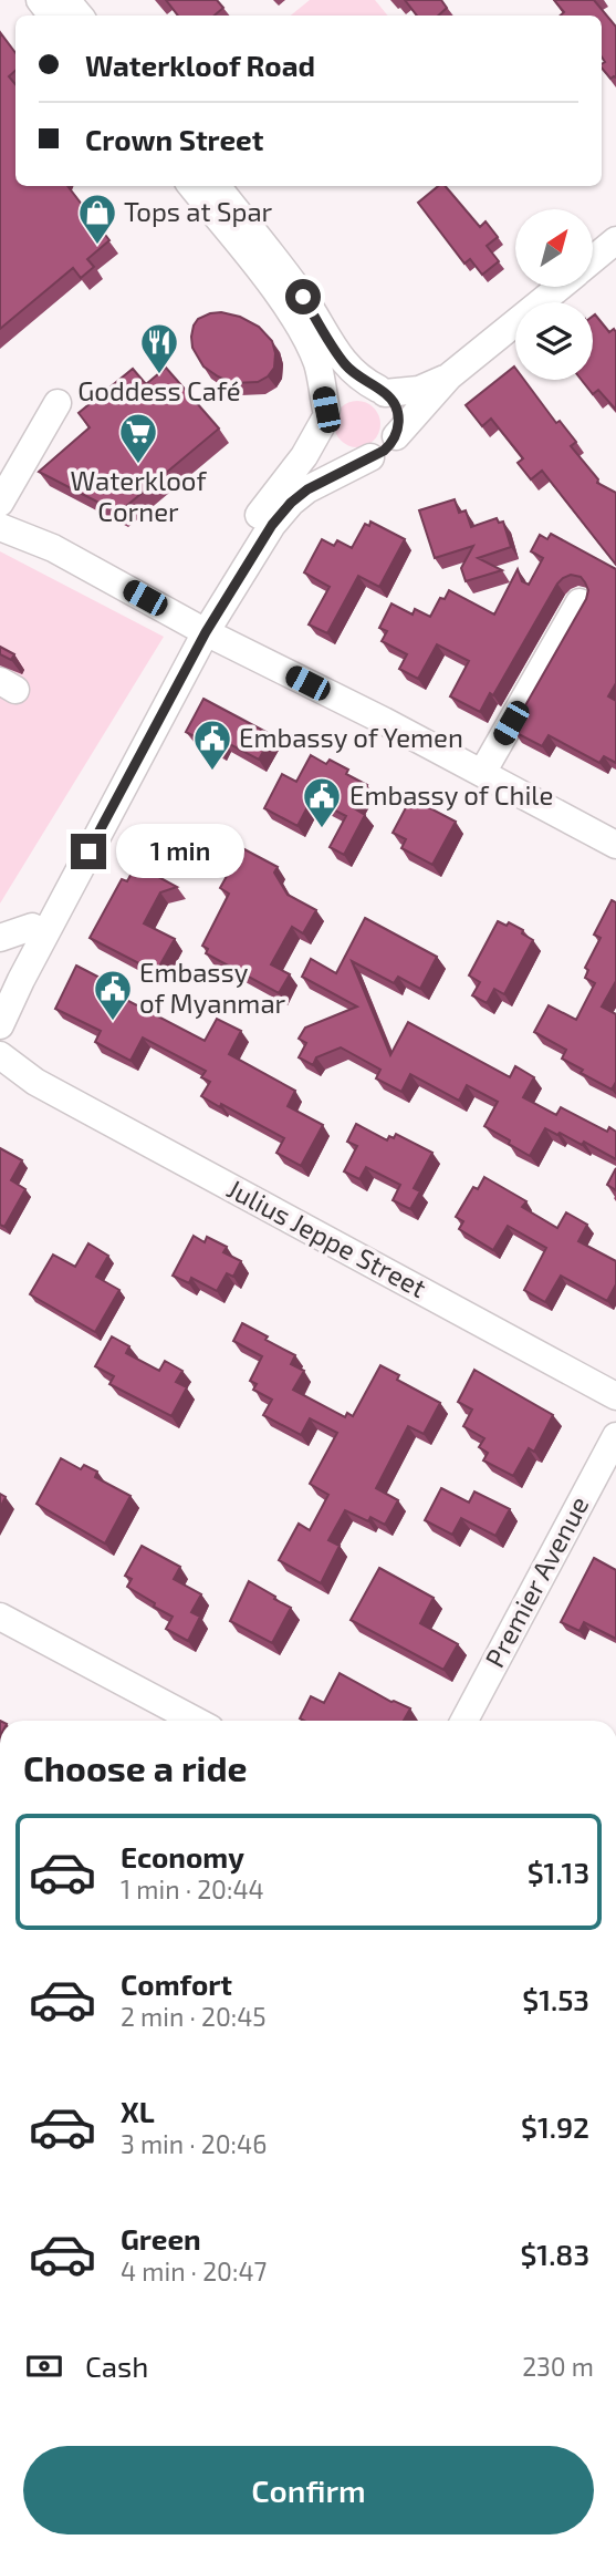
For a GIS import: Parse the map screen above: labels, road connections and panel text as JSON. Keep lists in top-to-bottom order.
{
  "streets": {
    "street": ["Julius Jeppe Street", "Premier Avenue"]
  },
  "places": {
    "shop": ["Tops at Spar"],
    "restaurant": ["Goddess Café"],
    "supermarket": ["Waterkloof Corner"],
    "public building": ["Embassy of Yemen", "Embassy of Chile", "Embassy of Myanmar"]
  },
  "north": "top right",
  "page": {
    "banner": ["Waterkloof Road", "Crown Street"],
    "bubble": "1 min",
    "heading": "Choose a ride",
    "list": [
      {
        "name": "Economy",
        "note": "1 min · 20:44",
        "value": "$1.13"
      },
      {
        "name": "Comfort",
        "note": "2 min · 20:45",
        "value": "$1.53"
      },
      {
        "name": "XL",
        "note": "3 min · 20:46",
        "value": "$1.92"
      },
      {
        "name": "Green",
        "note": "4 min · 20:47",
        "value": "$1.83"
      }
    ],
    "pay": ["Cash", "230 m"],
    "buttons": "Confirm"
  }
}
